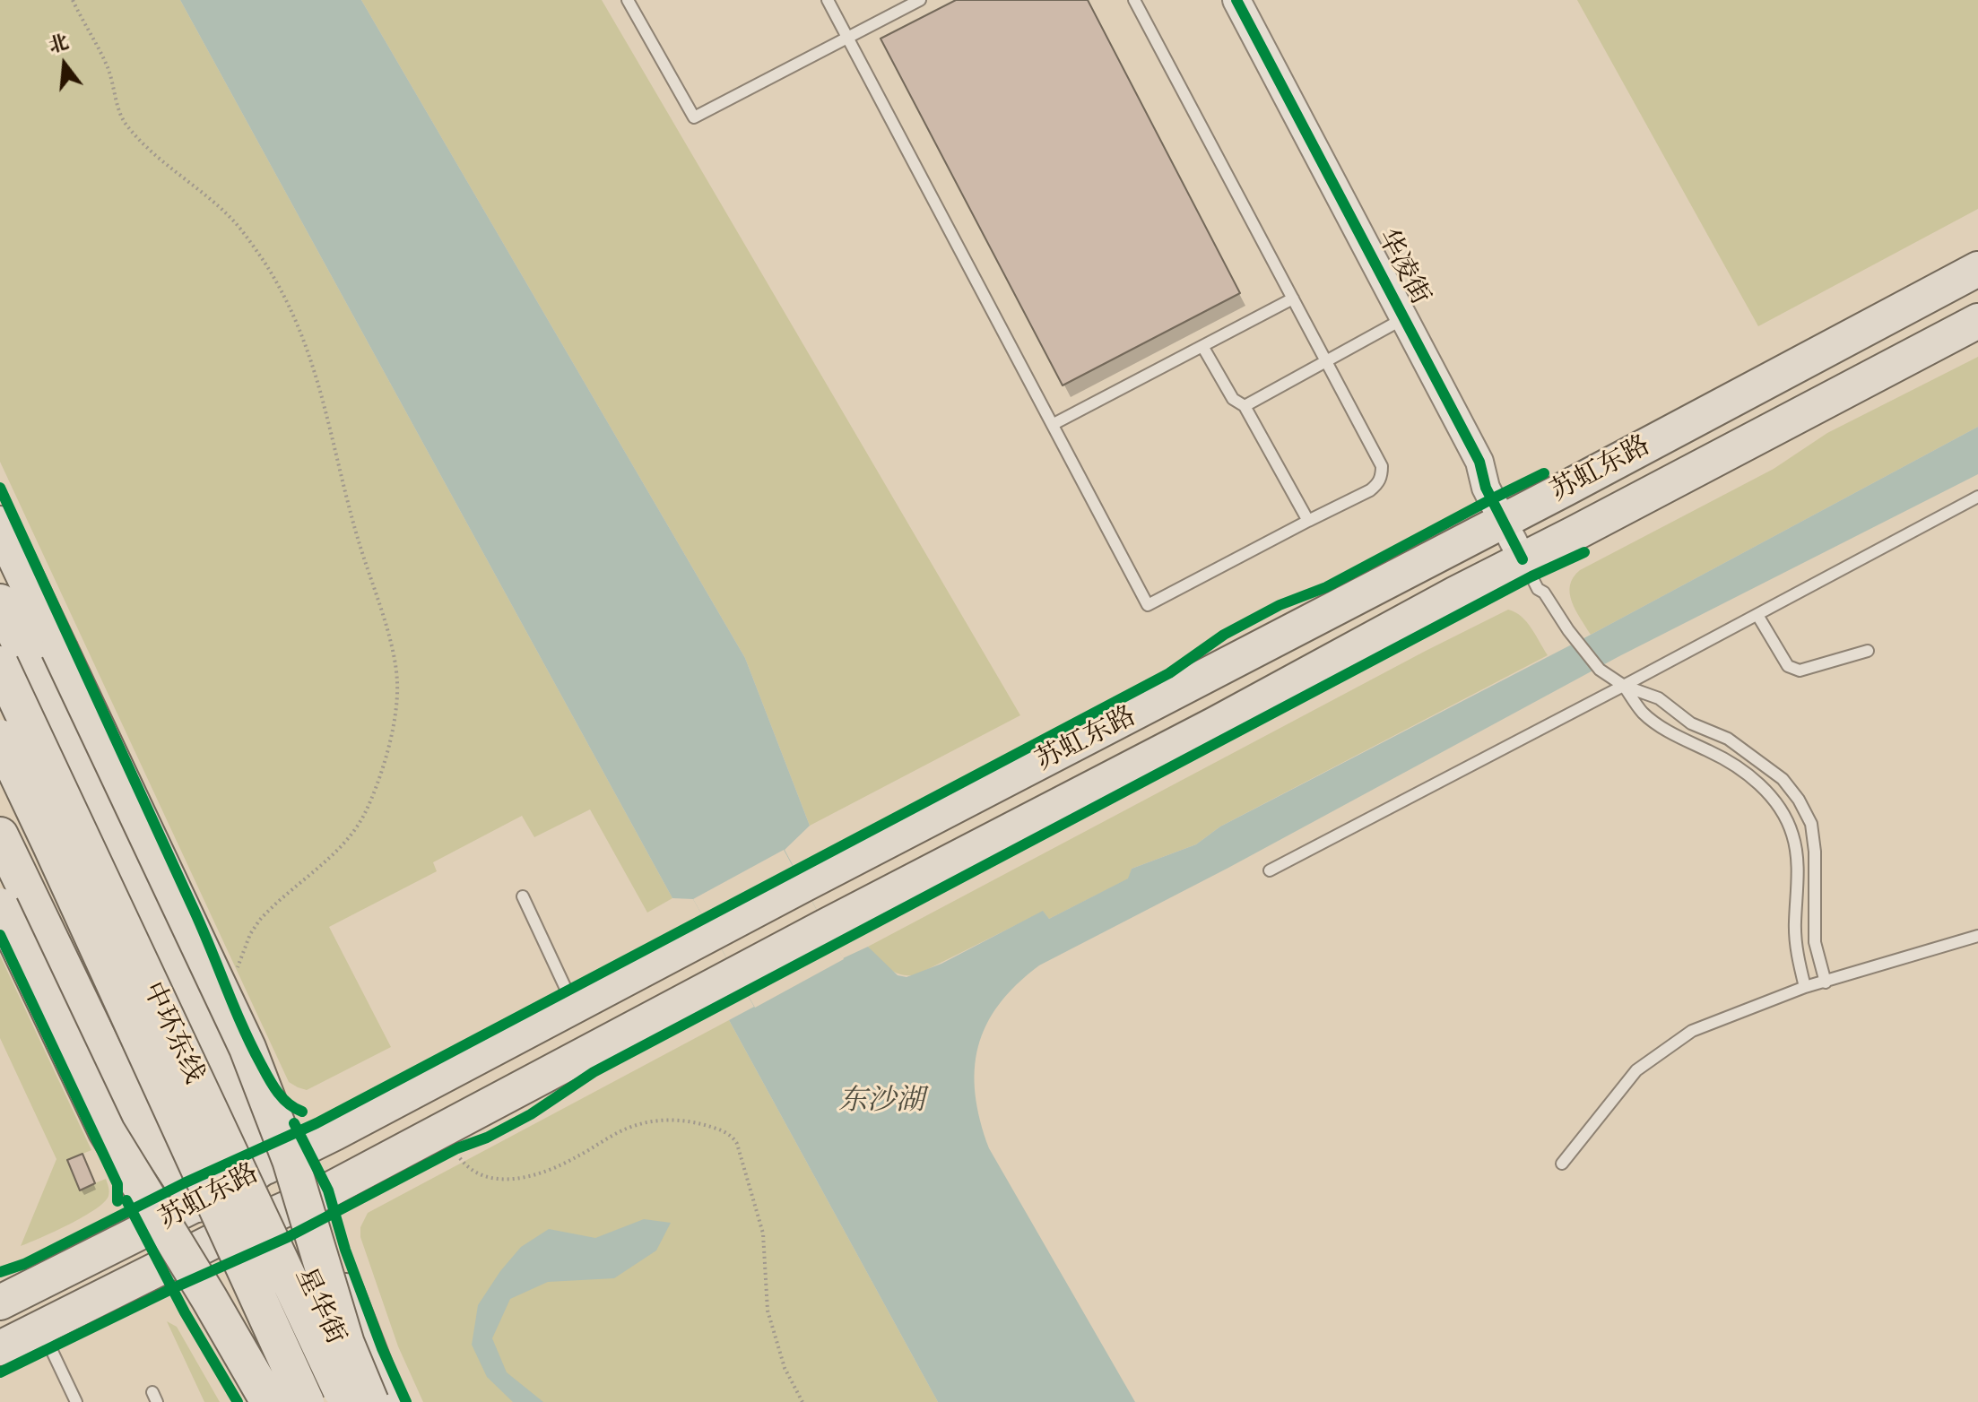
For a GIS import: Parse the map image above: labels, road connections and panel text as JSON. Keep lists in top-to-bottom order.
{
  "streets": {
    "highway": ["中环东线"],
    "main road": ["苏虹东路", "星华街"],
    "street": ["华凌街"]
  },
  "crossings": [
    ["华凌街", "苏虹东路"],
    ["苏虹东路", "星华街"]
  ],
  "water": ["东沙湖"],
  "north": "top"
}
